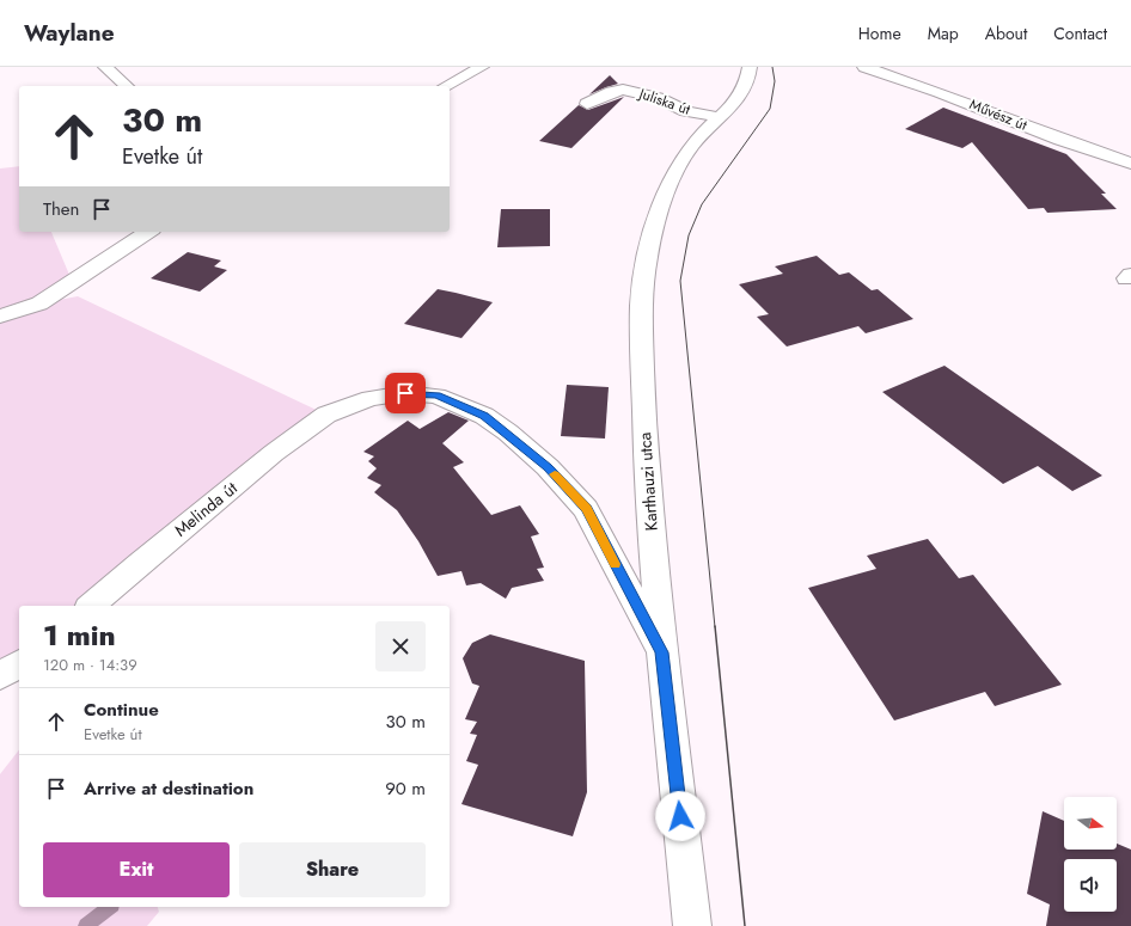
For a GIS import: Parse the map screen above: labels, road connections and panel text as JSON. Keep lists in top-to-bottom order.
{
  "streets": {
    "street": [
      "Juliska út",
      "Művész út",
      "Karthauzi utca",
      "Melinda út"
    ]
  },
  "crossings": [
    ["Juliska út", "Karthauzi utca"],
    ["Karthauzi utca", "Melinda út"]
  ],
  "north": "right",
  "page": {
    "header": "Waylane",
    "nav": [
      "Home",
      "Map",
      "About",
      "Contact"
    ],
    "turn": ["30 m", "Evetke út"],
    "then": "Then",
    "heading": ["1 min", "120 m · 14:39"],
    "list": [
      {
        "name": "Continue",
        "note": "Evetke út",
        "value": "30 m"
      },
      {
        "name": "Arrive at destination",
        "value": "90 m"
      }
    ],
    "buttons": ["Exit", "Share"]
  }
}
